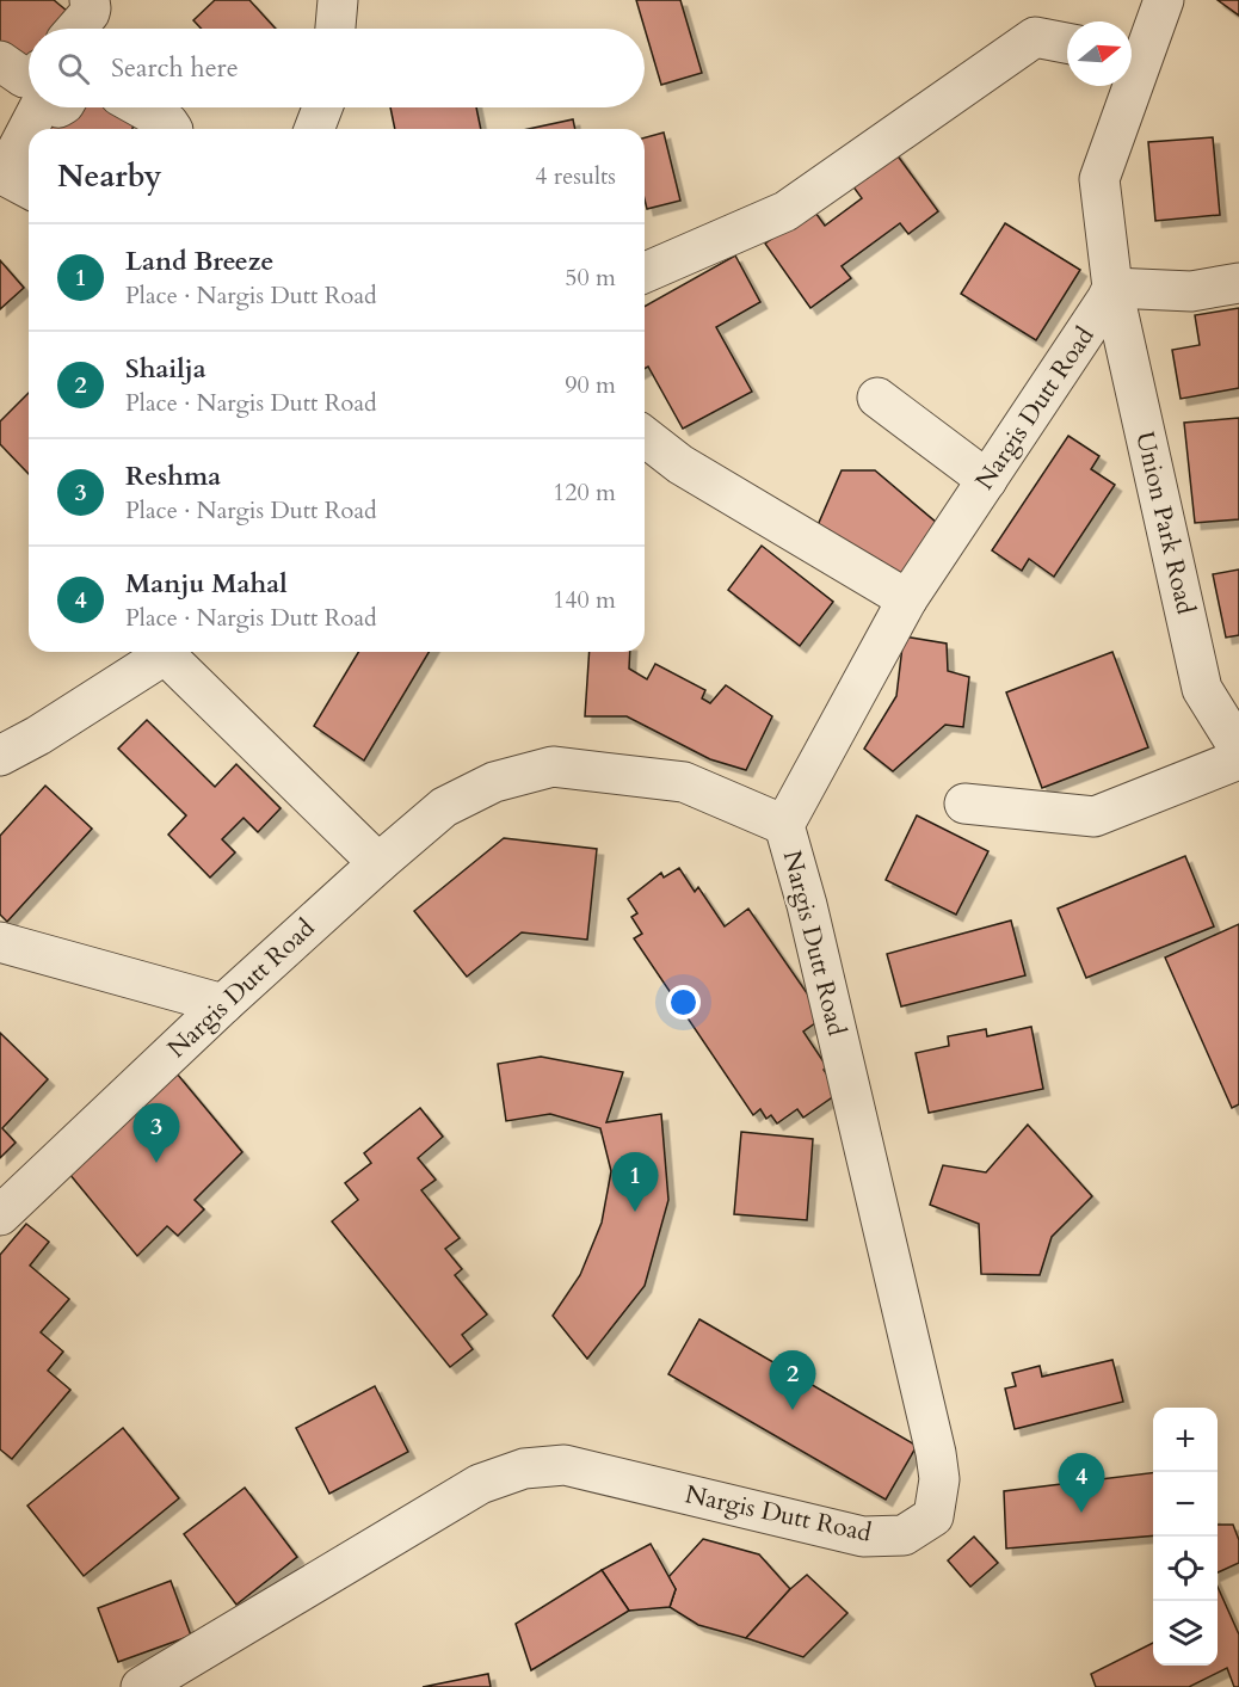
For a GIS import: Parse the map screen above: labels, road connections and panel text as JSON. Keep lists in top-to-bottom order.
{
  "streets": {
    "street": ["Nargis Dutt Road", "Union Park Road"]
  },
  "crossings": [
    ["Nargis Dutt Road", "Union Park Road"]
  ],
  "north": "right",
  "page": {
    "search": "Search here",
    "heading": ["Nearby", "4 results"],
    "list": [
      {
        "mark": "1",
        "name": "Land Breeze",
        "note": "Place · Nargis Dutt Road",
        "value": "50 m"
      },
      {
        "mark": "2",
        "name": "Shailja",
        "note": "Place · Nargis Dutt Road",
        "value": "90 m"
      },
      {
        "mark": "3",
        "name": "Reshma",
        "note": "Place · Nargis Dutt Road",
        "value": "120 m"
      },
      {
        "mark": "4",
        "name": "Manju Mahal",
        "note": "Place · Nargis Dutt Road",
        "value": "140 m"
      }
    ],
    "pins": [
      "3",
      "1",
      "2",
      "4"
    ],
    "map_buttons": ["+", "−"]
  }
}
